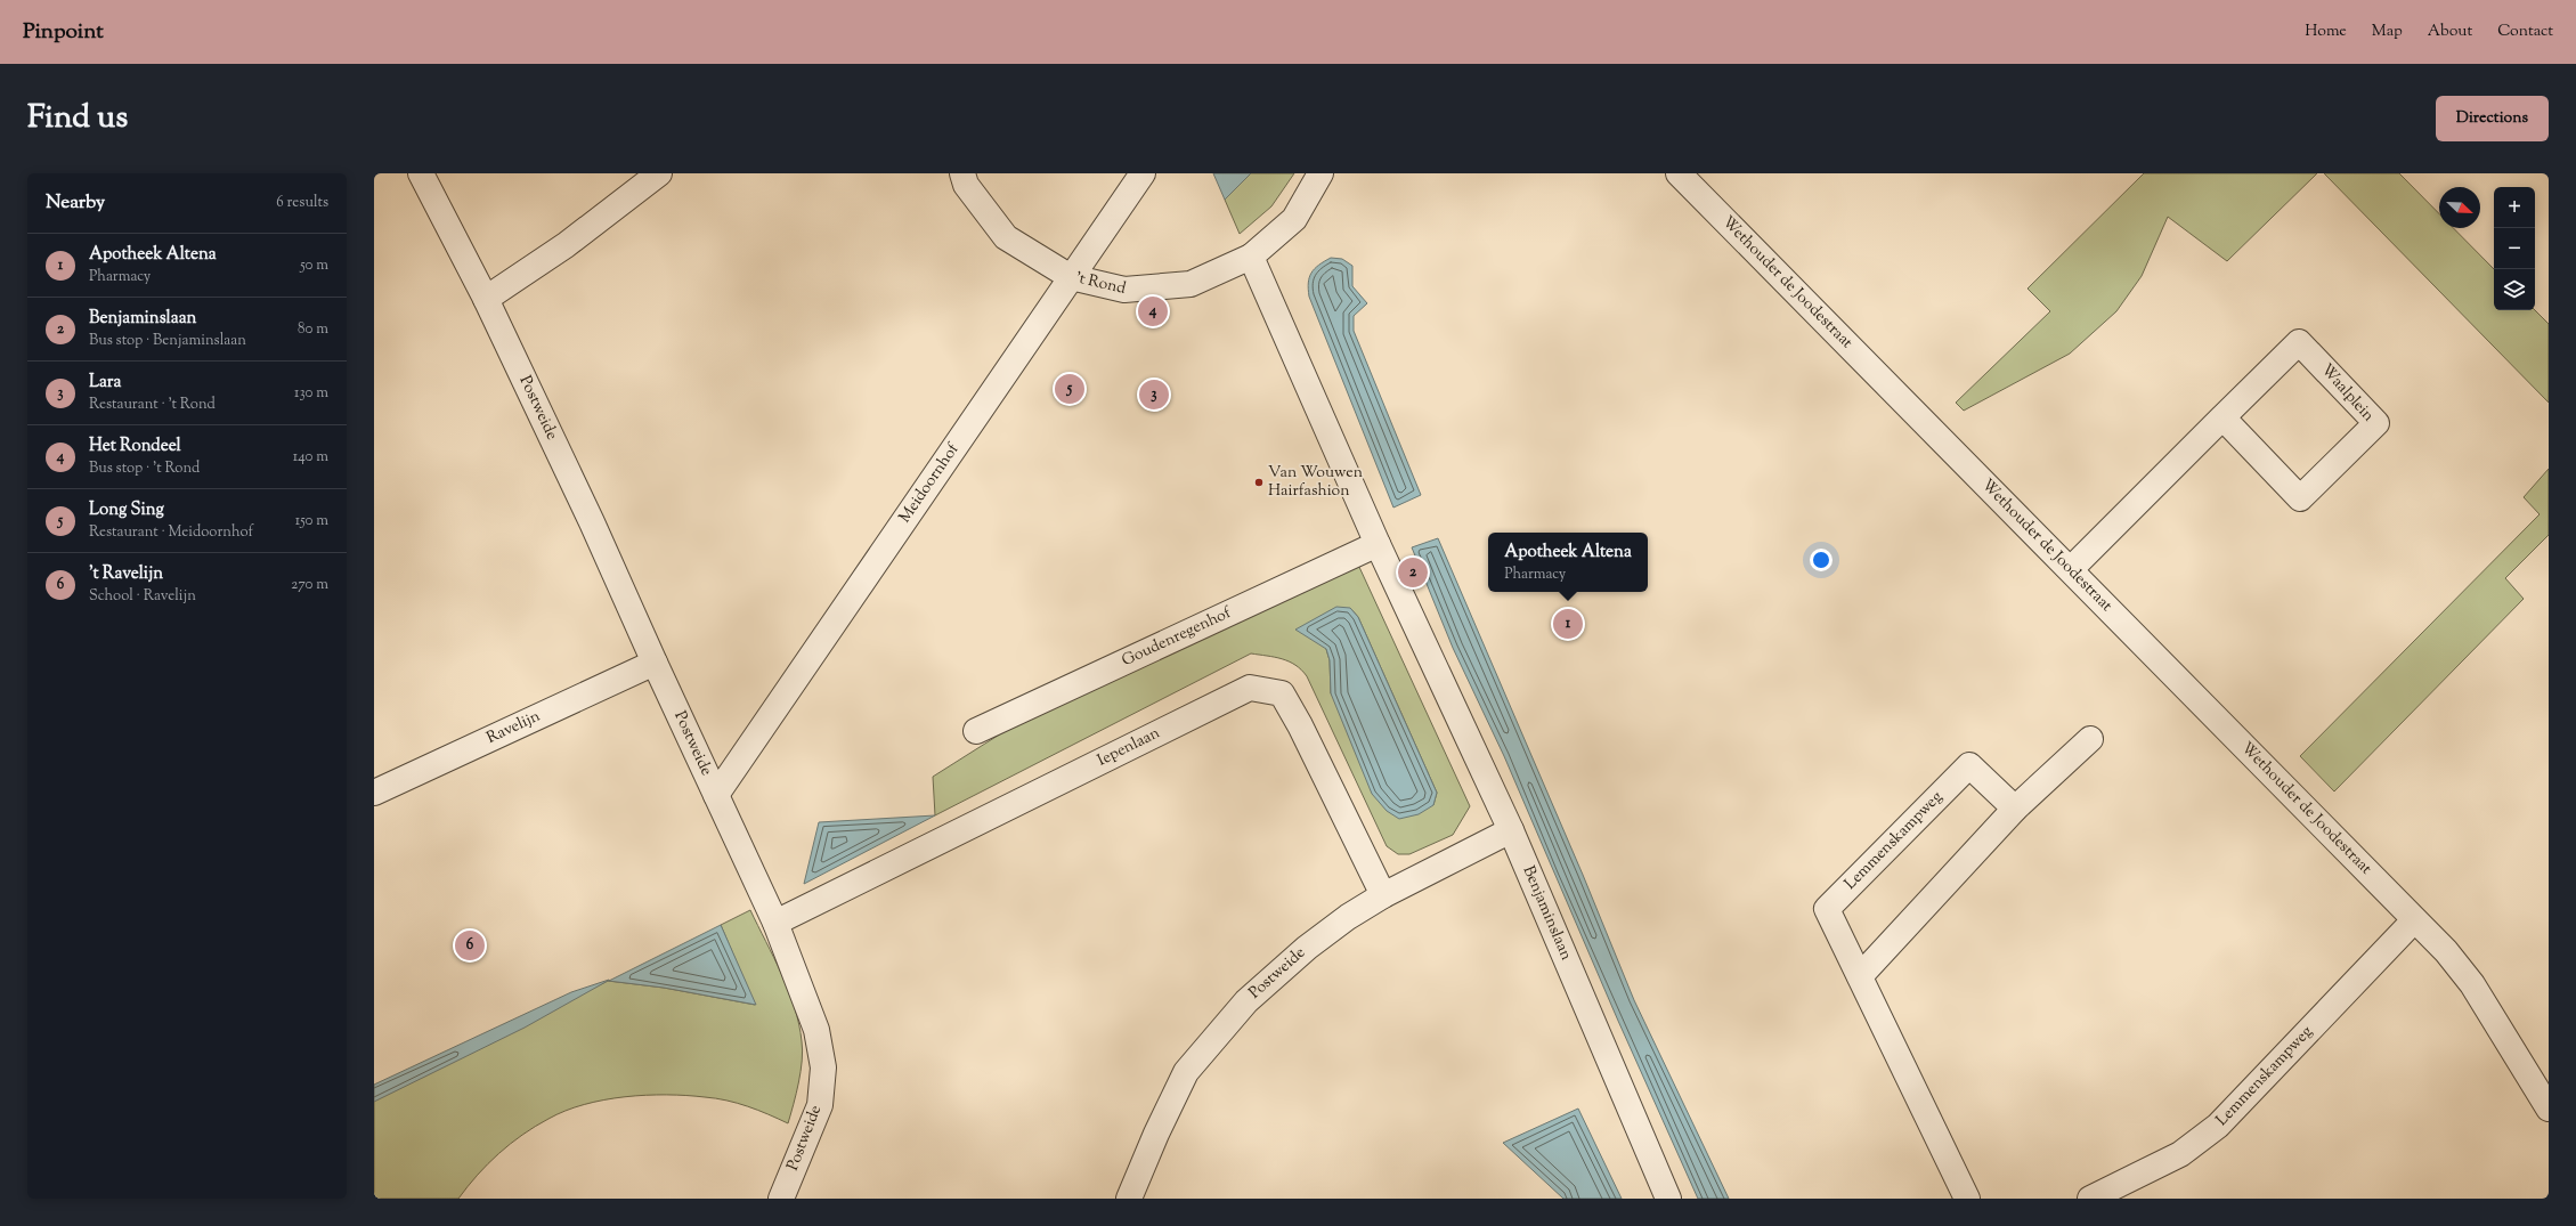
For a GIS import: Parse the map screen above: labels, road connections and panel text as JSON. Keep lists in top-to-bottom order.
{
  "streets": {
    "street": [
      "'t Rond",
      "Wethouder de Joodestraat",
      "Waalplein",
      "Postweide",
      "Meidoornhof",
      "Goudenregenhof",
      "Ravelijn",
      "Iepenlaan",
      "Lemmenskampweg",
      "Benjaminslaan"
    ]
  },
  "crossings": [
    ["'t Rond", "Meidoornhof"],
    ["'t Rond", "Benjaminslaan"],
    ["Wethouder de Joodestraat", "Waalplein"],
    ["Wethouder de Joodestraat", "Lemmenskampweg"],
    ["Postweide", "Meidoornhof"],
    ["Postweide", "Ravelijn"],
    ["Postweide", "Iepenlaan"],
    ["Postweide", "Benjaminslaan"],
    ["Goudenregenhof", "Benjaminslaan"]
  ],
  "places": ["Van Wouwen Hairfashion"],
  "north": "bottom right",
  "page": {
    "header": "Pinpoint",
    "nav": [
      "Home",
      "Map",
      "About",
      "Contact"
    ],
    "title": "Find us",
    "buttons": "Directions",
    "heading": ["Nearby", "6 results"],
    "map_buttons": ["+", "−"],
    "list": [
      {
        "mark": "1",
        "name": "Apotheek Altena",
        "note": "Pharmacy",
        "value": "50 m"
      },
      {
        "mark": "2",
        "name": "Benjaminslaan",
        "note": "Bus stop · Benjaminslaan",
        "value": "80 m"
      },
      {
        "mark": "3",
        "name": "Lara",
        "note": "Restaurant · 't Rond",
        "value": "130 m"
      },
      {
        "mark": "4",
        "name": "Het Rondeel",
        "note": "Bus stop · 't Rond",
        "value": "140 m"
      },
      {
        "mark": "5",
        "name": "Long Sing",
        "note": "Restaurant · Meidoornhof",
        "value": "150 m"
      },
      {
        "mark": "6",
        "name": "'t Ravelijn",
        "note": "School · Ravelijn",
        "value": "270 m"
      }
    ],
    "pins": [
      "4",
      "5",
      "3",
      "2",
      "1",
      "6"
    ],
    "popup": ["Apotheek Altena", "Pharmacy"]
  }
}
